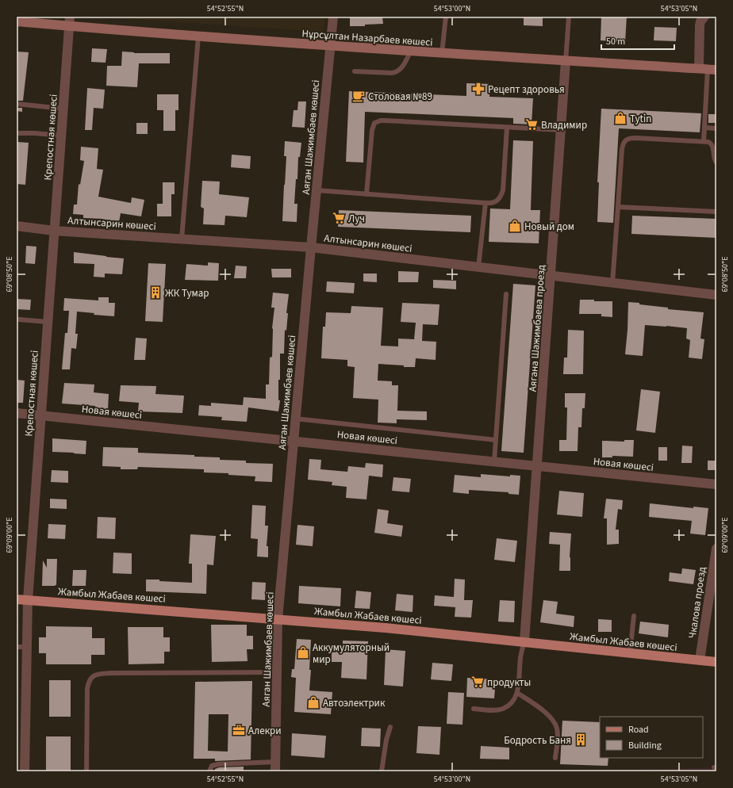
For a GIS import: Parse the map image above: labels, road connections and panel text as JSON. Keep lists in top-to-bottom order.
{
  "streets": {
    "main road": ["Нұрсұлтан Назарбаев көшесі", "Жамбыл Жабаев көшесі"],
    "street": [
      "Крепостная көшесі",
      "Аяган Шажимбаев көшесі",
      "Алтынсарин көшесі",
      "Аягана Шажимбаева проезд",
      "Новая көшесі",
      "Чкалова проезд"
    ]
  },
  "crossings": [
    ["Нұрсұлтан Назарбаев көшесі", "Крепостная көшесі"],
    ["Нұрсұлтан Назарбаев көшесі", "Аяган Шажимбаев көшесі"],
    ["Нұрсұлтан Назарбаев көшесі", "Аягана Шажимбаева проезд"],
    ["Крепостная көшесі", "Алтынсарин көшесі"],
    ["Крепостная көшесі", "Новая көшесі"],
    ["Крепостная көшесі", "Жамбыл Жабаев көшесі"],
    ["Аяган Шажимбаев көшесі", "Алтынсарин көшесі"],
    ["Аяган Шажимбаев көшесі", "Новая көшесі"],
    ["Аяган Шажимбаев көшесі", "Жамбыл Жабаев көшесі"],
    ["Алтынсарин көшесі", "Аягана Шажимбаева проезд"],
    ["Аягана Шажимбаева проезд", "Новая көшесі"],
    ["Аягана Шажимбаева проезд", "Жамбыл Жабаев көшесі"],
    ["Жамбыл Жабаев көшесі", "Чкалова проезд"]
  ],
  "places": {
    "pharmacy": ["Рецепт здоровья"],
    "cafe": ["Столовая №89"],
    "shop": [
      "Tytin",
      "Новый дом",
      "Аккумуляторный мир",
      "Автоэлектрик"
    ],
    "supermarket": ["Владимир", "Луч", "продукты"],
    "building": ["ЖК Тумар", "Бодрость Баня"],
    "office": ["Алекри"]
  },
  "legend": ["Road", "Building"],
  "scale_bar": "50 m",
  "coordinates": [
    "54°52'55\"N",
    "54°53'00\"N",
    "54°53'05\"N",
    "69°08'50\"E",
    "69°09'00\"E"
  ]
}
